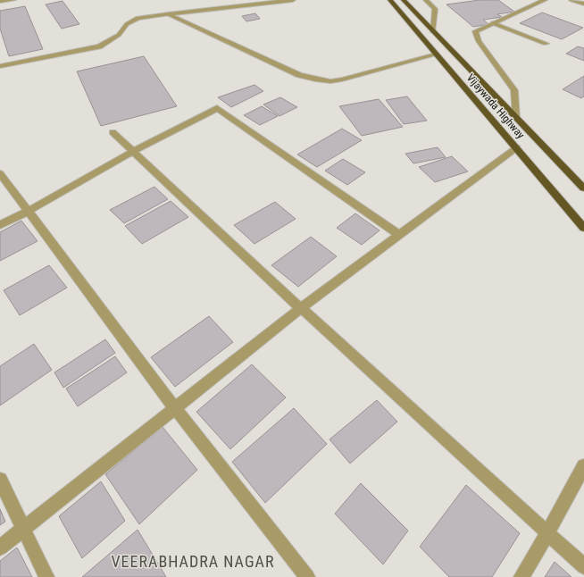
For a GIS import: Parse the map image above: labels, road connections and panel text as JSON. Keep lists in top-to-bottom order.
{
  "streets": {
    "highway": ["Vijaywada Highway"]
  },
  "districts": ["VEERABHADRA NAGAR"]
}
